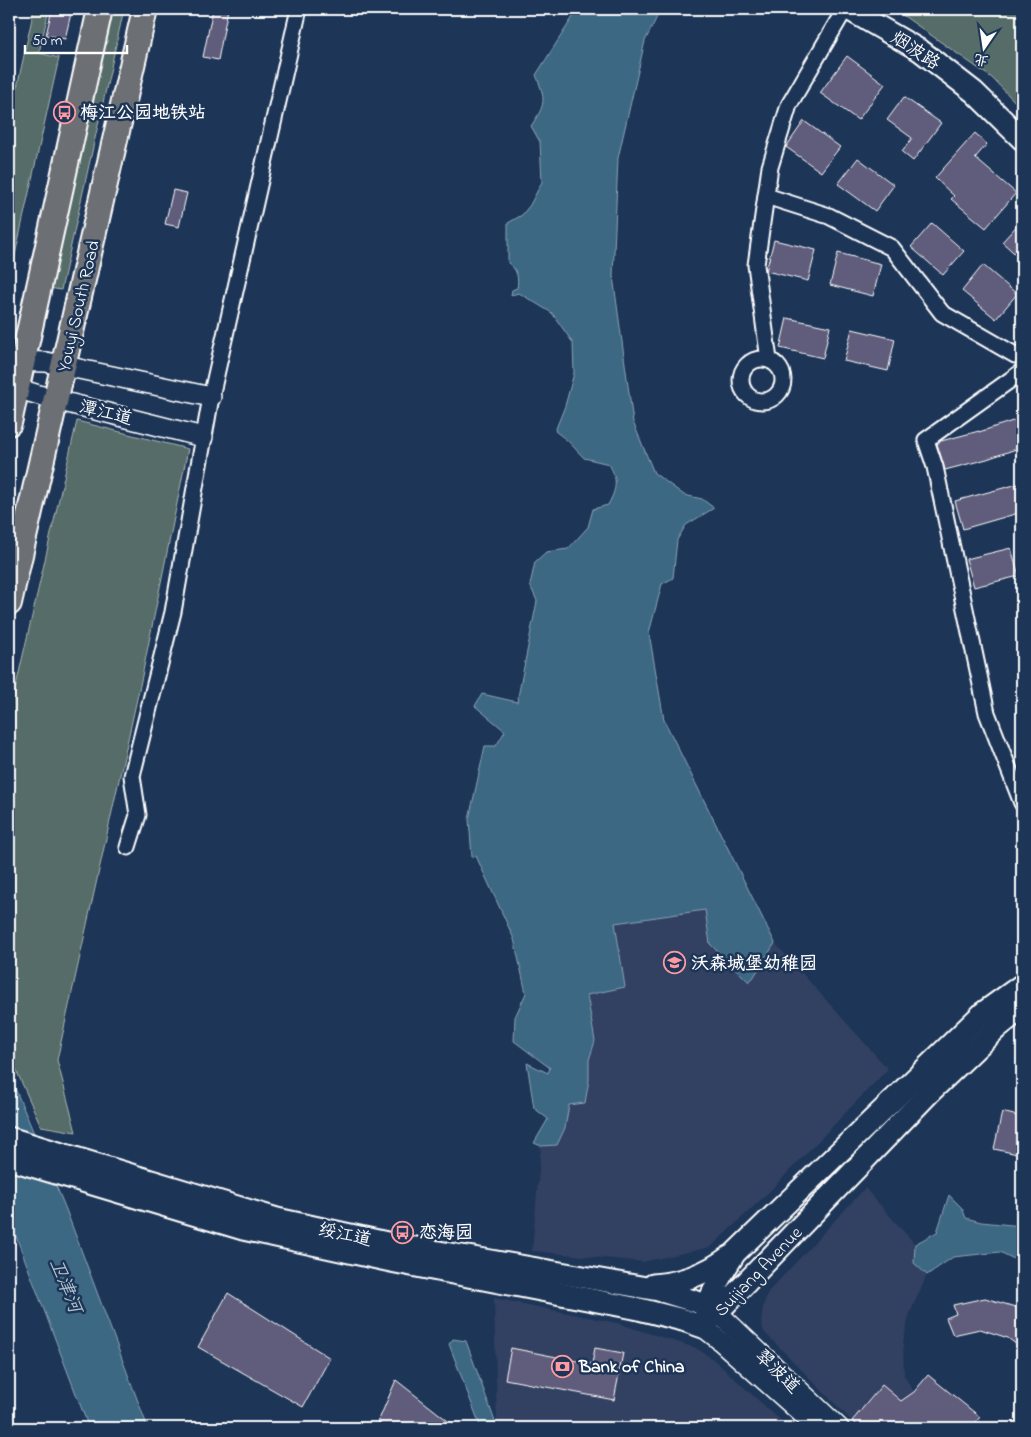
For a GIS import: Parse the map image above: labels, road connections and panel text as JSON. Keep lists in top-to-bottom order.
{
  "streets": {
    "main road": [
      "烟波路",
      "Youyi South Road",
      "绥江道",
      "Suijiang Avenue"
    ],
    "street": ["潭江道", "翠波道"]
  },
  "crossings": [
    ["Youyi South Road", "潭江道"],
    ["绥江道", "Suijiang Avenue"],
    ["绥江道", "翠波道"],
    ["Suijiang Avenue", "翠波道"]
  ],
  "water": ["卫津河"],
  "places": {
    "bus stop": ["梅江公园地铁站", "恋海园"],
    "school or university": ["沃森城堡幼稚园"],
    "bank": ["Bank of China"]
  },
  "scale_bar": "50 m",
  "north": "bottom"
}
